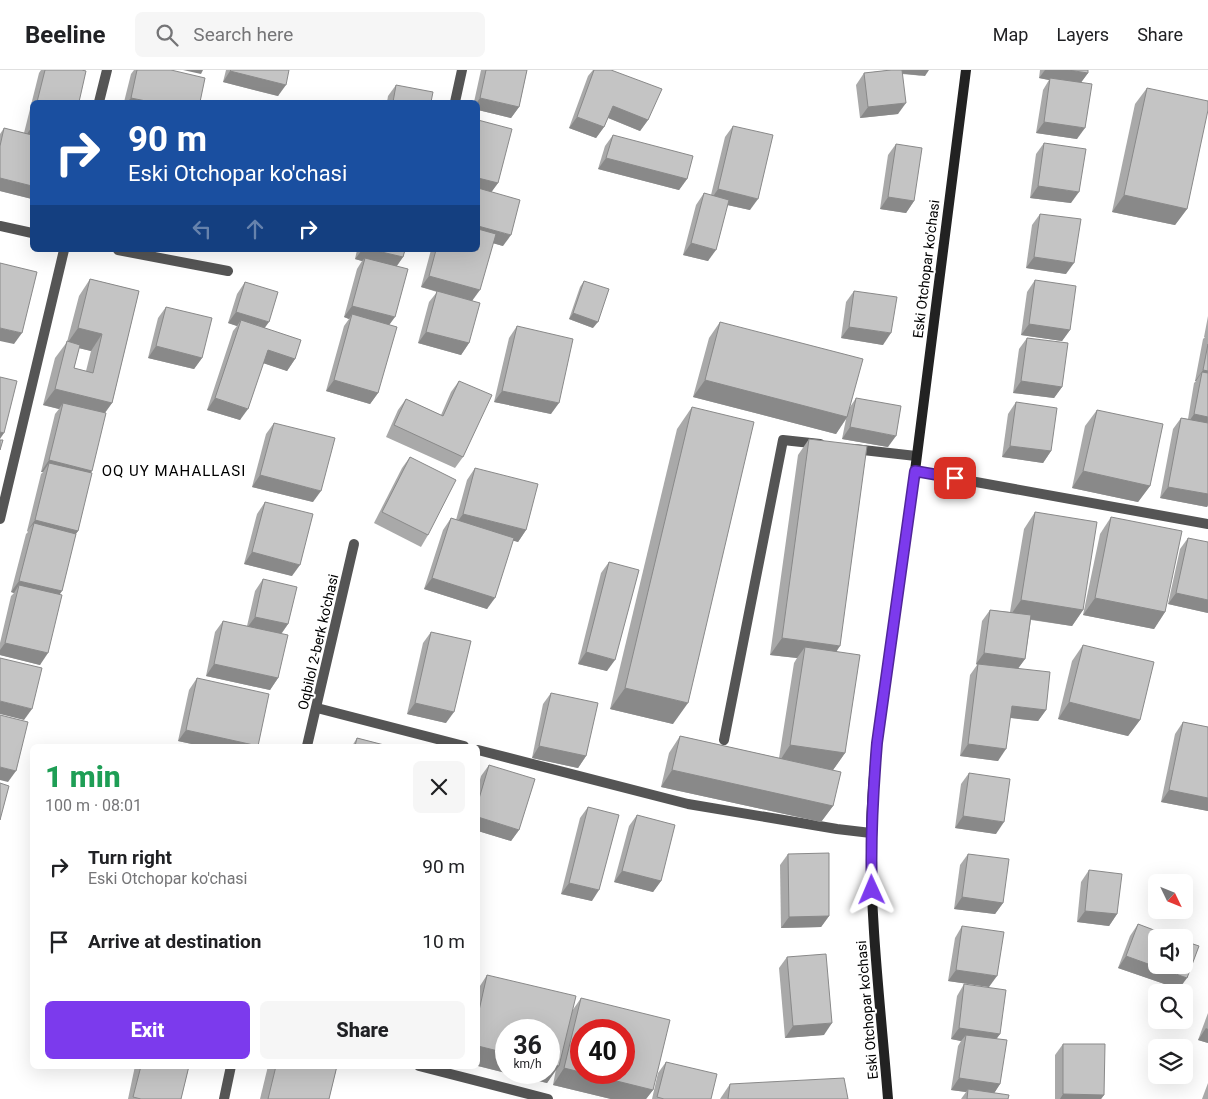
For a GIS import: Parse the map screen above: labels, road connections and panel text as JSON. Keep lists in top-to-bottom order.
{
  "streets": {
    "street": ["Eski Otchopar ko'chasi", "Oqbilol 2-berk ko'chasi"]
  },
  "districts": ["OQ UY MAHALLASI"],
  "north": "bottom right",
  "page": {
    "header": "Beeline",
    "search": "Search here",
    "nav": ["Map", "Layers", "Share"],
    "turn": ["90 m", "Eski Otchopar ko'chasi"],
    "heading": ["1 min", "100 m · 08:01"],
    "list": [
      {
        "name": "Turn right",
        "note": "Eski Otchopar ko'chasi",
        "value": "90 m"
      },
      {
        "name": "Arrive at destination",
        "value": "10 m"
      }
    ],
    "buttons": ["Exit", "Share"],
    "speed": "36 km/h",
    "limit": "40"
  }
}
